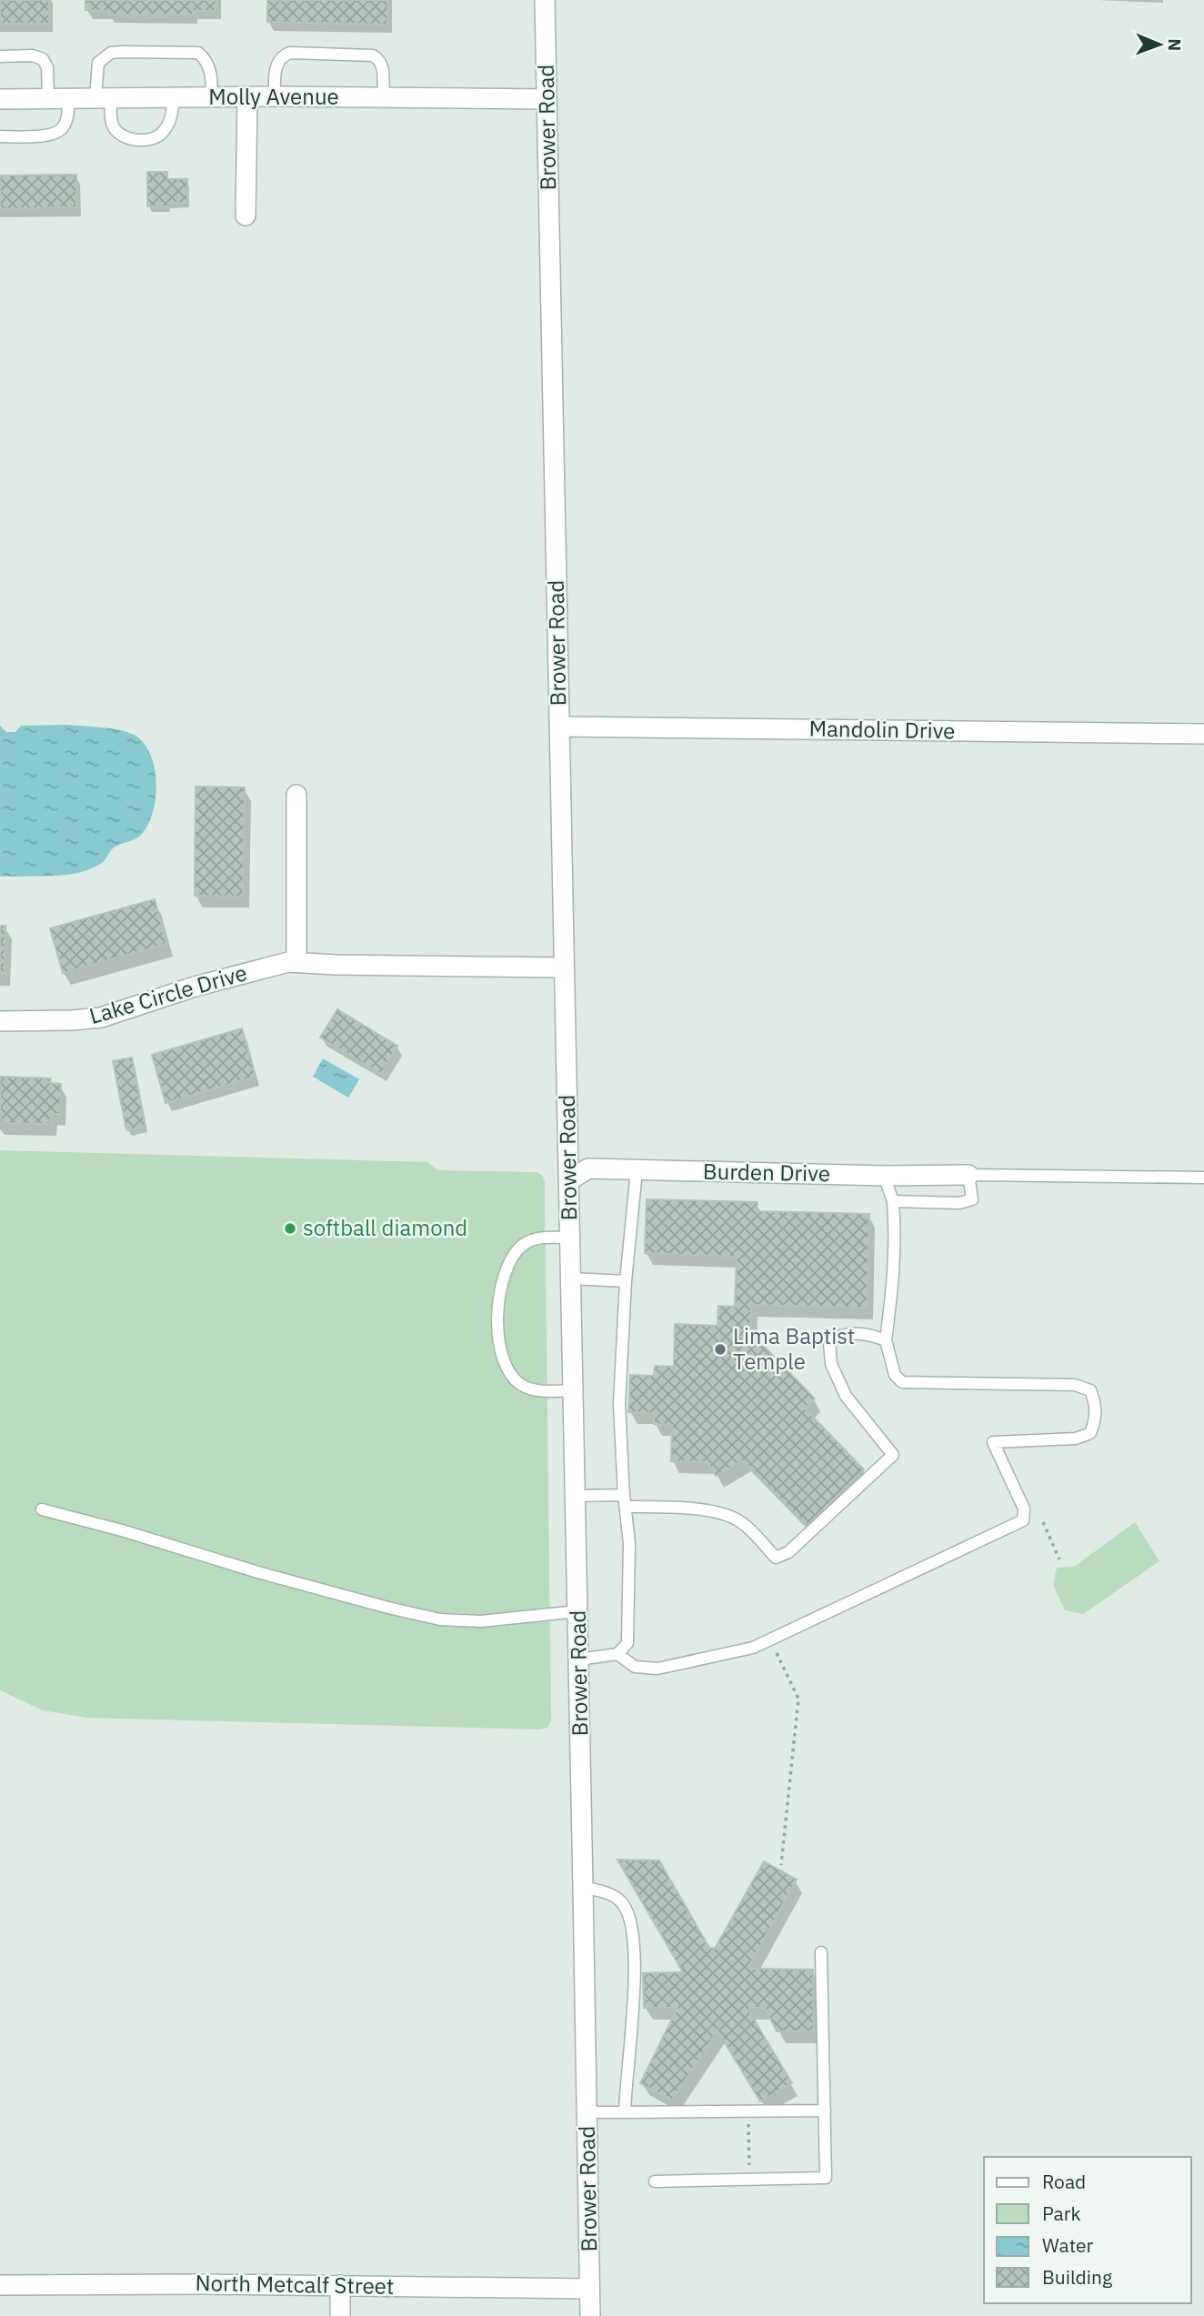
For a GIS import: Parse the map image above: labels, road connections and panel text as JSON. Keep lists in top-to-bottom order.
{
  "streets": {
    "street": [
      "Molly Avenue",
      "Brower Road",
      "Mandolin Drive",
      "Lake Circle Drive",
      "Burden Drive",
      "North Metcalf Street"
    ]
  },
  "crossings": [
    ["Molly Avenue", "Brower Road"],
    ["Brower Road", "Mandolin Drive"],
    ["Brower Road", "Lake Circle Drive"],
    ["Brower Road", "Burden Drive"],
    ["Brower Road", "North Metcalf Street"]
  ],
  "places": ["softball diamond", "Lima Baptist Temple"],
  "legend": [
    "Road",
    "Park",
    "Water",
    "Building"
  ],
  "north": "right"
}
